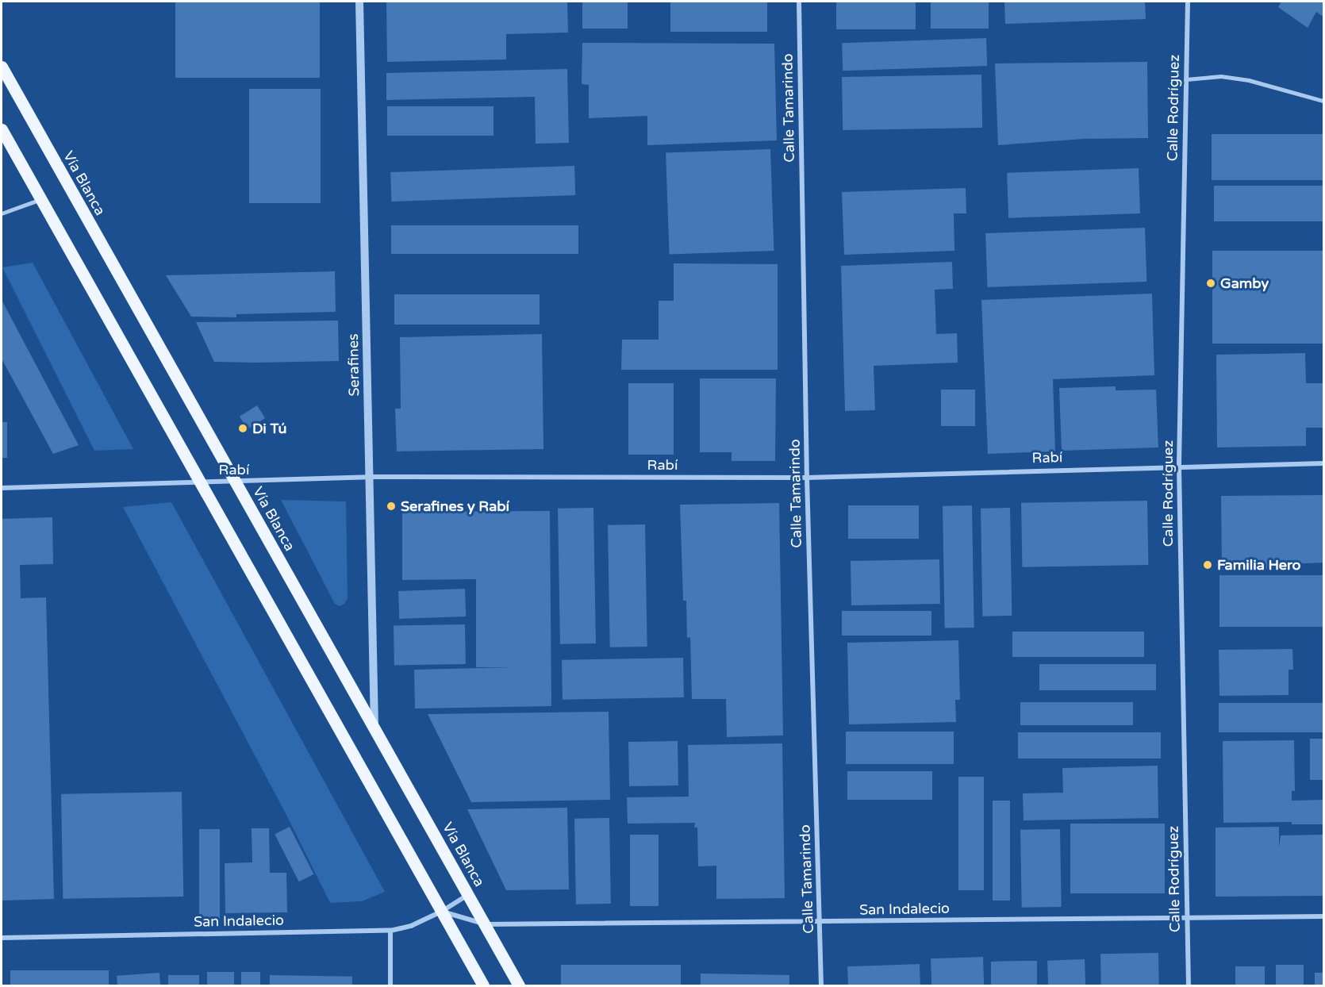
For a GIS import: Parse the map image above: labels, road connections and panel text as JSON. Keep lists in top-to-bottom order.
{
  "streets": {
    "main road": ["Vía Blanca"],
    "street": [
      "Calle Tamarindo",
      "Calle Rodríguez",
      "Serafines",
      "Rabí",
      "San Indalecio"
    ]
  },
  "crossings": [
    ["Calle Tamarindo", "Rabí"],
    ["Calle Tamarindo", "San Indalecio"],
    ["Calle Rodríguez", "Rabí"],
    ["Calle Rodríguez", "San Indalecio"],
    ["Vía Blanca", "Serafines"],
    ["Vía Blanca", "Rabí"],
    ["Vía Blanca", "San Indalecio"],
    ["Serafines", "Rabí"]
  ],
  "places": [
    "Gamby",
    "Di Tú",
    "Serafines y Rabí",
    "Familia Hero"
  ]
}
